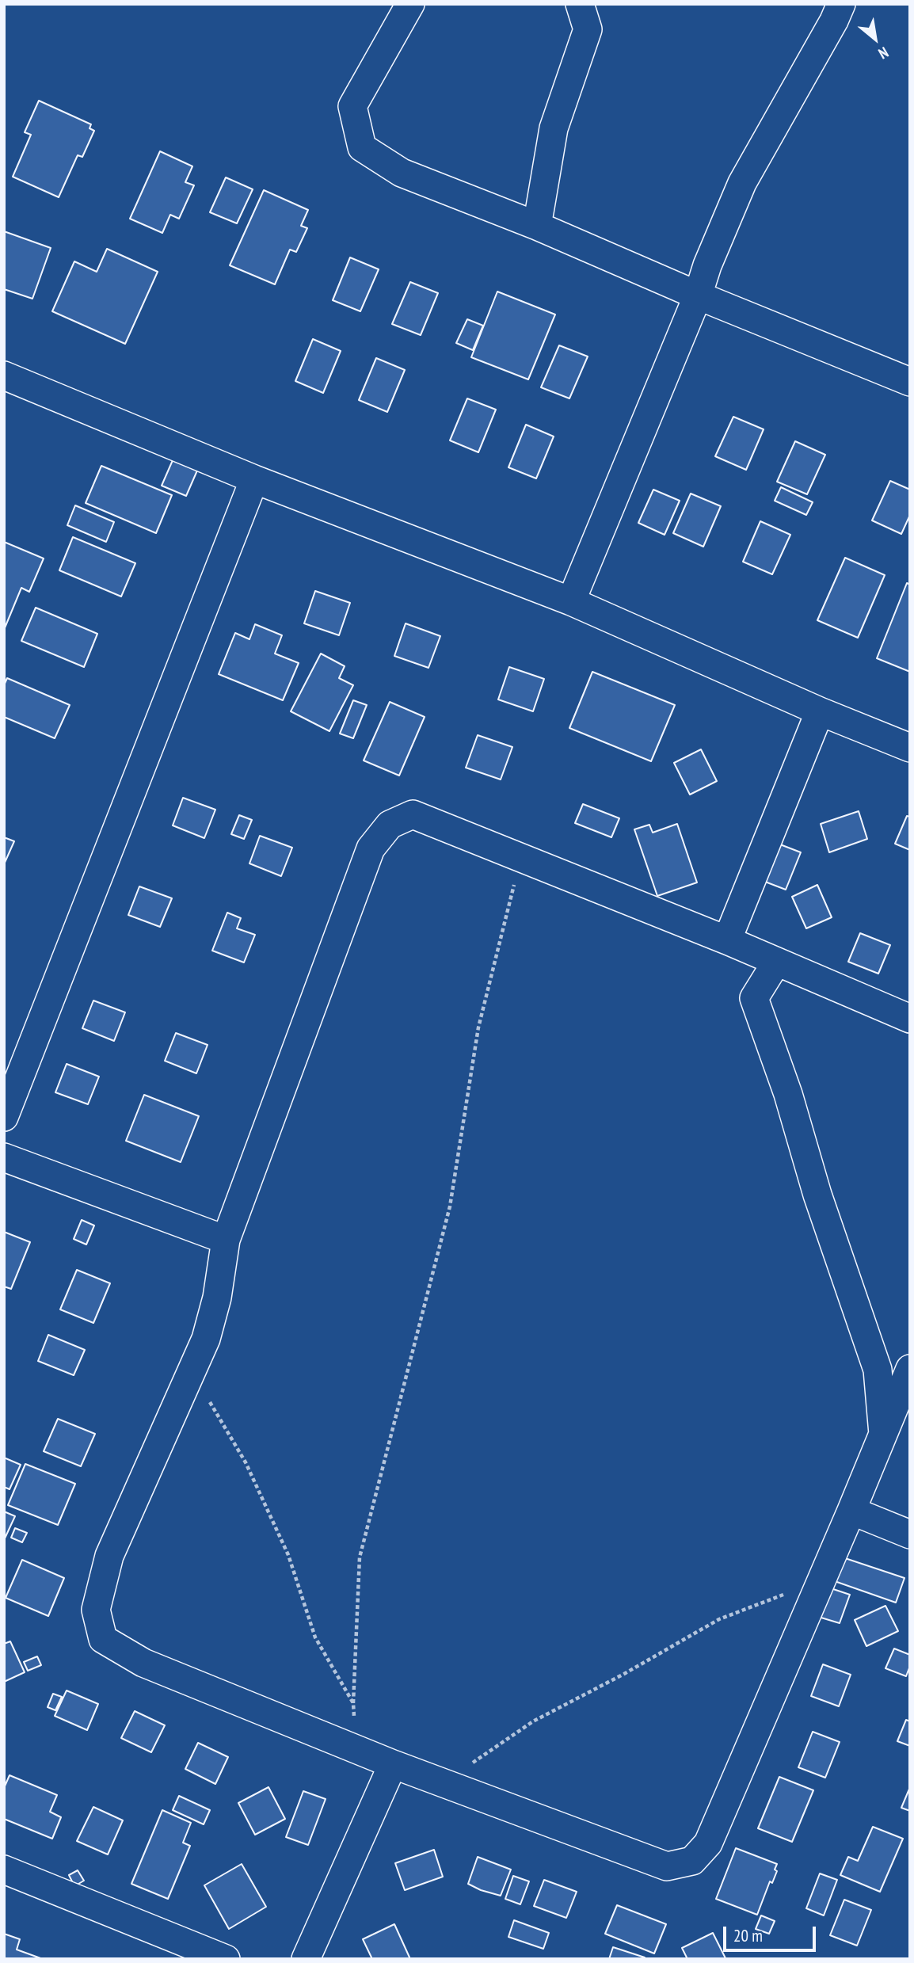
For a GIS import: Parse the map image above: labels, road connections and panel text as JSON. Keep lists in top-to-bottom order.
{
  "scale_bar": "20 m",
  "north": "bottom right"
}
